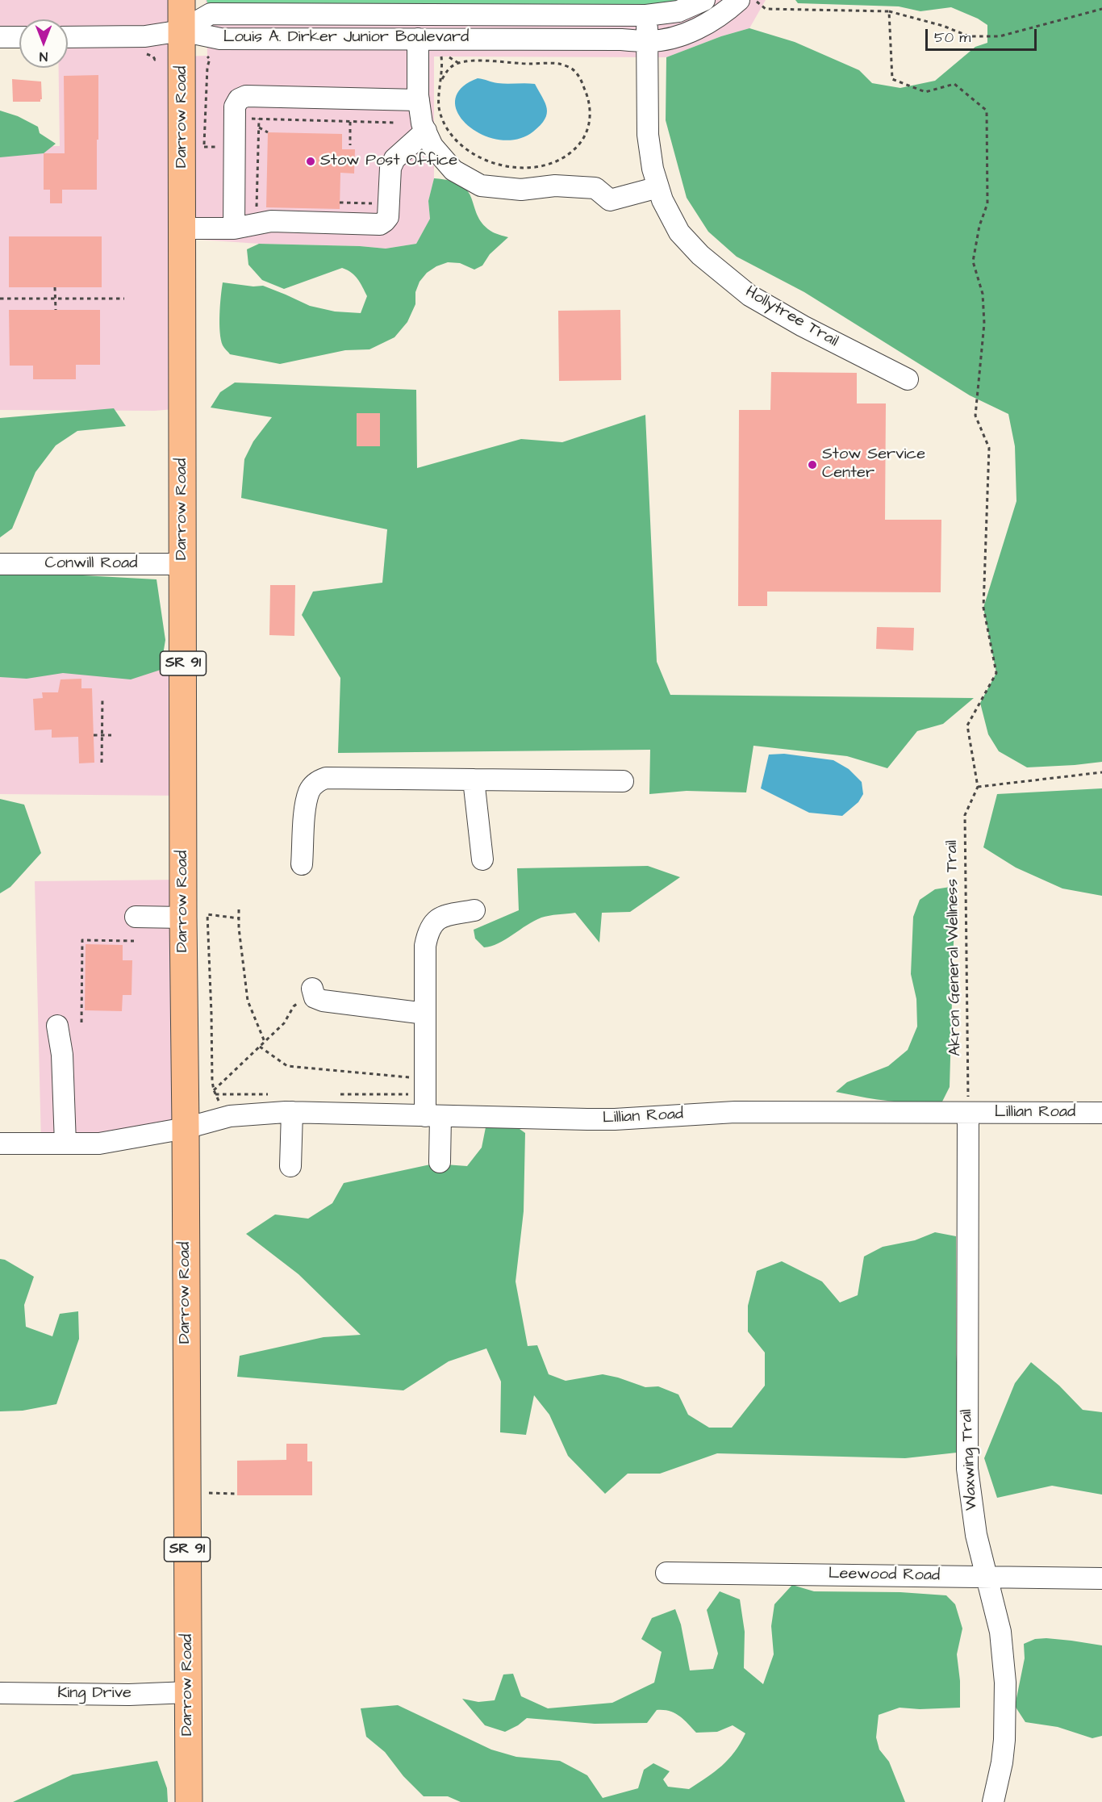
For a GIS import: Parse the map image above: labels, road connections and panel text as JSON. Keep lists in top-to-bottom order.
{
  "streets": {
    "main road": ["Darrow Road", "SR 91"],
    "street": [
      "Louis A. Dirker Junior Boulevard",
      "Hollytree Trail",
      "Conwill Road",
      "Lillian Road",
      "Waxwing Trail",
      "Leewood Road",
      "King Drive"
    ],
    "path": ["Akron General Wellness Trail"]
  },
  "crossings": [
    ["Louis A. Dirker Junior Boulevard", "Darrow Road"],
    ["Louis A. Dirker Junior Boulevard", "Hollytree Trail"],
    ["Darrow Road", "Conwill Road"],
    ["Darrow Road", "Lillian Road"],
    ["Darrow Road", "King Drive"],
    ["Akron General Wellness Trail", "Lillian Road"],
    ["Akron General Wellness Trail", "Waxwing Trail"],
    ["Lillian Road", "Waxwing Trail"],
    ["Waxwing Trail", "Leewood Road"]
  ],
  "places": ["Stow Post Office", "Stow Service Center"],
  "scale_bar": "50 m",
  "north": "bottom"
}
